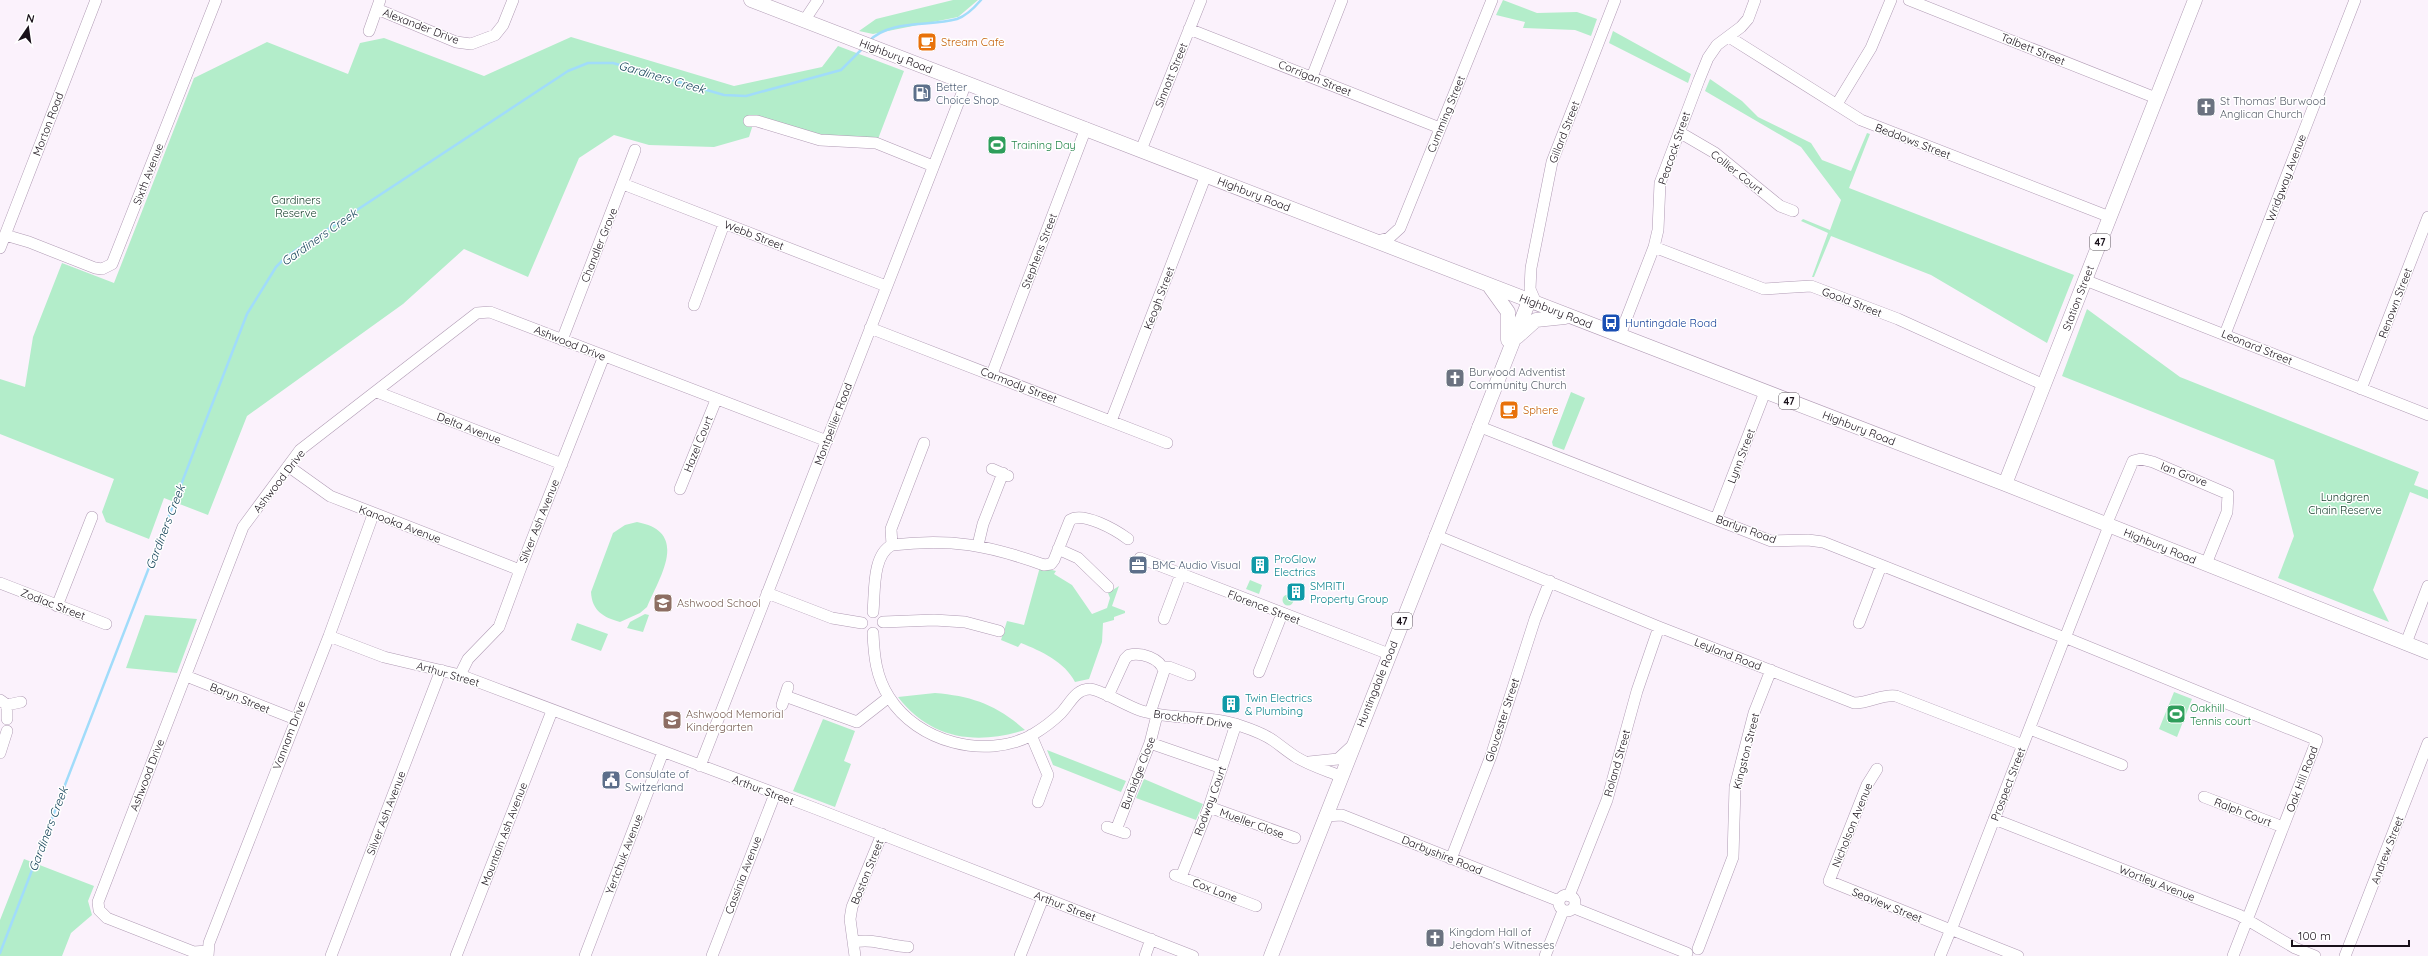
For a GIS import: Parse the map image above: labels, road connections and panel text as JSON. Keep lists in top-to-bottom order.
{
  "streets": {
    "main road": [
      "Highbury Road",
      "47",
      "Station Street",
      "Huntingdale Road"
    ],
    "street": [
      "Alexander Drive",
      "Talbett Street",
      "Sinnott Street",
      "Corrigan Street",
      "Cumming Street",
      "Morton Road",
      "Gillard Street",
      "Beddows Street",
      "Peacock Street",
      "Collier Court",
      "Sixth Avenue",
      "Wridgway Avenue",
      "Webb Street",
      "Chandler Grove",
      "Stephens Street",
      "Keogh Street",
      "Goold Street",
      "Renown Street",
      "Ashwood Drive",
      "Leonard Street",
      "Carmody Street",
      "Montpellier Road",
      "Delta Avenue",
      "Hazel Court",
      "Lynn Street",
      "Ian Grove",
      "Silver Ash Avenue",
      "Kanooka Avenue",
      "Barlyn Road",
      "Zodiac Street",
      "Florence Street",
      "Leyland Road",
      "Arthur Street",
      "Baryn Street",
      "Brockhoff Drive",
      "Gloucester Street",
      "Vannam Drive",
      "Kingston Street",
      "Roland Street",
      "Burbidge Close",
      "Oak Hill Road",
      "Prospect Street",
      "Rodway Court",
      "Ralph Court",
      "Mueller Close",
      "Nicholson Avenue",
      "Mountain Ash Avenue",
      "Andrew Street",
      "Yertchuk Avenue",
      "Darbyshire Road",
      "Boston Street",
      "Cassinia Avenue",
      "Wortley Avenue",
      "Cox Lane",
      "Seaview Street"
    ]
  },
  "crossings": [
    ["Talbett Street", "Station Street"],
    ["Highbury Road", "Sinnott Street"],
    ["Highbury Road", "Gillard Street"],
    ["Highbury Road", "Peacock Street"],
    ["Highbury Road", "47"],
    ["Highbury Road", "Stephens Street"],
    ["Highbury Road", "Keogh Street"],
    ["Highbury Road", "Station Street"],
    ["Highbury Road", "Montpellier Road"],
    ["Highbury Road", "Lynn Street"],
    ["Highbury Road", "Ian Grove"],
    ["Highbury Road", "Huntingdale Road"],
    ["Highbury Road", "Prospect Street"],
    ["Sinnott Street", "Corrigan Street"],
    ["Corrigan Street", "Cumming Street"],
    ["Morton Road", "Sixth Avenue"],
    ["Gillard Street", "Huntingdale Road"],
    ["Beddows Street", "Peacock Street"],
    ["Beddows Street", "Station Street"],
    ["Peacock Street", "Collier Court"],
    ["Peacock Street", "Goold Street"],
    ["Wridgway Avenue", "Leonard Street"],
    ["Webb Street", "Chandler Grove"],
    ["Webb Street", "Montpellier Road"],
    ["47", "Huntingdale Road"],
    ["Chandler Grove", "Ashwood Drive"],
    ["Stephens Street", "Carmody Street"],
    ["Keogh Street", "Carmody Street"],
    ["Station Street", "Goold Street"],
    ["Station Street", "Leonard Street"],
    ["Renown Street", "Leonard Street"],
    ["Ashwood Drive", "Montpellier Road"],
    ["Ashwood Drive", "Delta Avenue"],
    ["Ashwood Drive", "Hazel Court"],
    ["Ashwood Drive", "Silver Ash Avenue"],
    ["Ashwood Drive", "Kanooka Avenue"],
    ["Ashwood Drive", "Baryn Street"],
    ["Ashwood Drive", "Vannam Drive"],
    ["Carmody Street", "Montpellier Road"],
    ["Montpellier Road", "Arthur Street"],
    ["Delta Avenue", "Silver Ash Avenue"],
    ["Lynn Street", "Barlyn Road"],
    ["Ian Grove", "Prospect Street"],
    ["Silver Ash Avenue", "Kanooka Avenue"],
    ["Silver Ash Avenue", "Arthur Street"],
    ["Kanooka Avenue", "Vannam Drive"],
    ["Barlyn Road", "Huntingdale Road"],
    ["Barlyn Road", "Oak Hill Road"],
    ["Barlyn Road", "Prospect Street"],
    ["Florence Street", "Huntingdale Road"],
    ["Leyland Road", "Huntingdale Road"],
    ["Leyland Road", "Gloucester Street"],
    ["Leyland Road", "Kingston Street"],
    ["Leyland Road", "Roland Street"],
    ["Leyland Road", "Prospect Street"],
    ["Arthur Street", "Vannam Drive"],
    ["Arthur Street", "Mountain Ash Avenue"],
    ["Arthur Street", "Yertchuk Avenue"],
    ["Arthur Street", "Boston Street"],
    ["Arthur Street", "Cassinia Avenue"],
    ["Huntingdale Road", "Brockhoff Drive"],
    ["Huntingdale Road", "Darbyshire Road"],
    ["Baryn Street", "Vannam Drive"],
    ["Brockhoff Drive", "Burbidge Close"],
    ["Brockhoff Drive", "Rodway Court"],
    ["Gloucester Street", "Darbyshire Road"],
    ["Roland Street", "Darbyshire Road"],
    ["Oak Hill Road", "Prospect Street"],
    ["Oak Hill Road", "Ralph Court"],
    ["Oak Hill Road", "Wortley Avenue"],
    ["Prospect Street", "Wortley Avenue"],
    ["Prospect Street", "Seaview Street"],
    ["Rodway Court", "Mueller Close"],
    ["Rodway Court", "Cox Lane"],
    ["Nicholson Avenue", "Seaview Street"]
  ],
  "water": ["Gardiners Creek"],
  "parks": ["Gardiners Reserve", "Lundgren Chain Reserve"],
  "places": {
    "cafe": ["Stream Cafe", "Sphere"],
    "fuel station": ["Better Choice Shop"],
    "church": ["St Thomas' Burwood Anglican Church", "Burwood Adventist Community Church", "Kingdom Hall of Jehovah's Witnesses"],
    "sports": ["Training Day", "Oakhill Tennis court"],
    "bus stop": ["Huntingdale Road"],
    "office": ["BMC Audio Visual"],
    "building": ["ProGlow Electrics", "SMRITI Property Group", "Twin Electrics & Plumbing"],
    "school or university": ["Ashwood School", "Ashwood Memorial Kindergarten"],
    "public building": ["Consulate of Switzerland"]
  },
  "scale_bar": "100 m",
  "north": "top"
}
